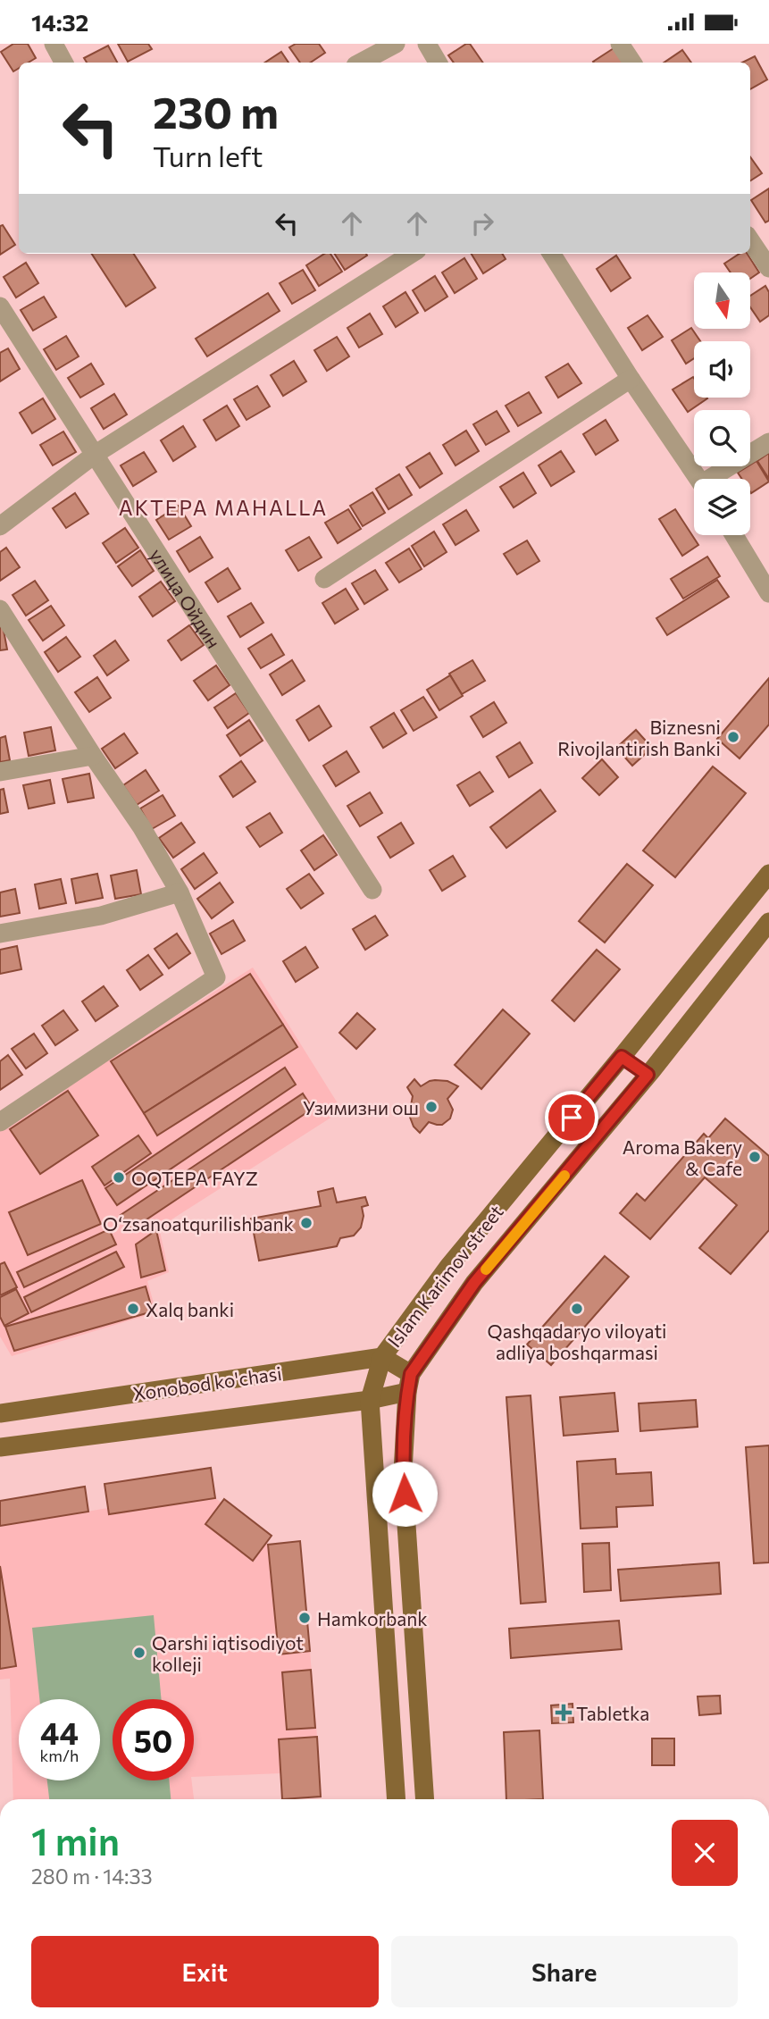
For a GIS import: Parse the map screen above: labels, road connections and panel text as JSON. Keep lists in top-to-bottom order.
{
  "streets": {
    "main road": ["Islam Karimov street", "Xonobod ko'chasi"],
    "street": ["улица Ойдин"]
  },
  "crossings": [
    ["Islam Karimov street", "Xonobod ko'chasi"]
  ],
  "districts": ["AKTEPA MAHALLA"],
  "places": {
    "other": [
      "Biznesni Rivojlantirish Banki",
      "Узимизни ош",
      "Aroma Bakery & Cafe",
      "OQTEPA FAYZ",
      "Oʻzsanoatqurilishbank",
      "Xalq banki",
      "Qashqadaryo viloyati adliya boshqarmasi",
      "Hamkorbank",
      "Qarshi iqtisodiyot kolleji"
    ],
    "health": ["Tabletka"]
  },
  "north": "bottom",
  "page": {
    "status": "14:32",
    "turn": ["230 m", "Turn left"],
    "speed": "44 km/h",
    "limit": "50",
    "heading": ["1 min", "280 m · 14:33"],
    "buttons": ["Exit", "Share"]
  }
}
